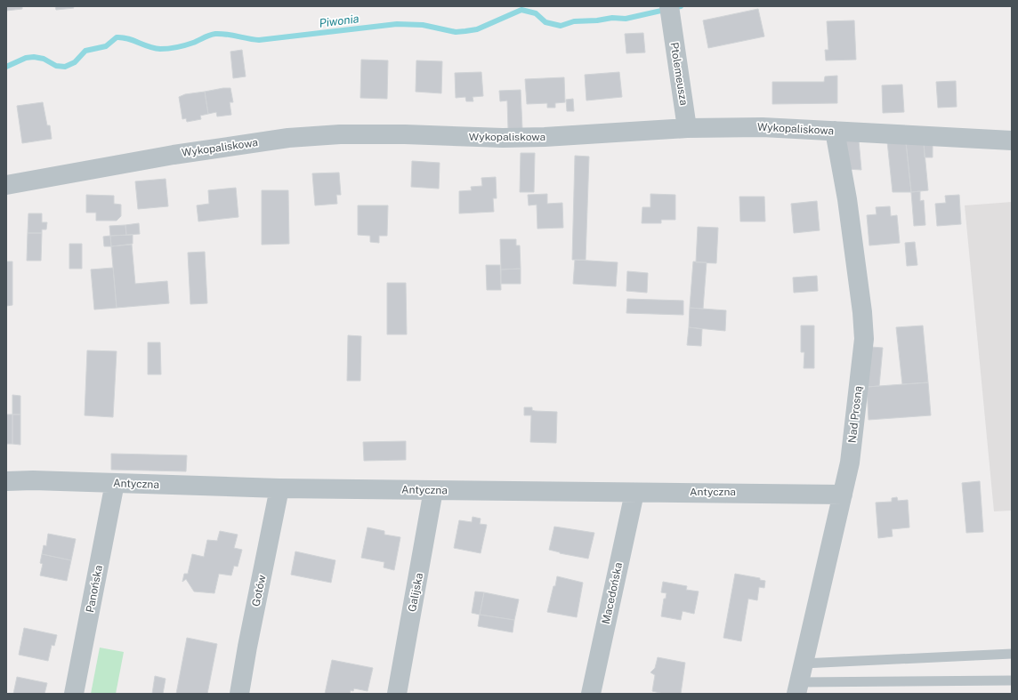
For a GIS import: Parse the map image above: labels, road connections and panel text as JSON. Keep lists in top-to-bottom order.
{
  "streets": {
    "street": [
      "Ptolemeusza",
      "Wykopaliskowa",
      "Nad Prosną",
      "Antyczna",
      "Panońska",
      "Gotów",
      "Galijska",
      "Macedońska"
    ]
  },
  "crossings": [
    ["Ptolemeusza", "Wykopaliskowa"],
    ["Wykopaliskowa", "Nad Prosną"],
    ["Nad Prosną", "Antyczna"],
    ["Antyczna", "Panońska"],
    ["Antyczna", "Gotów"],
    ["Antyczna", "Galijska"],
    ["Antyczna", "Macedońska"]
  ],
  "water": ["Piwonia"]
}
